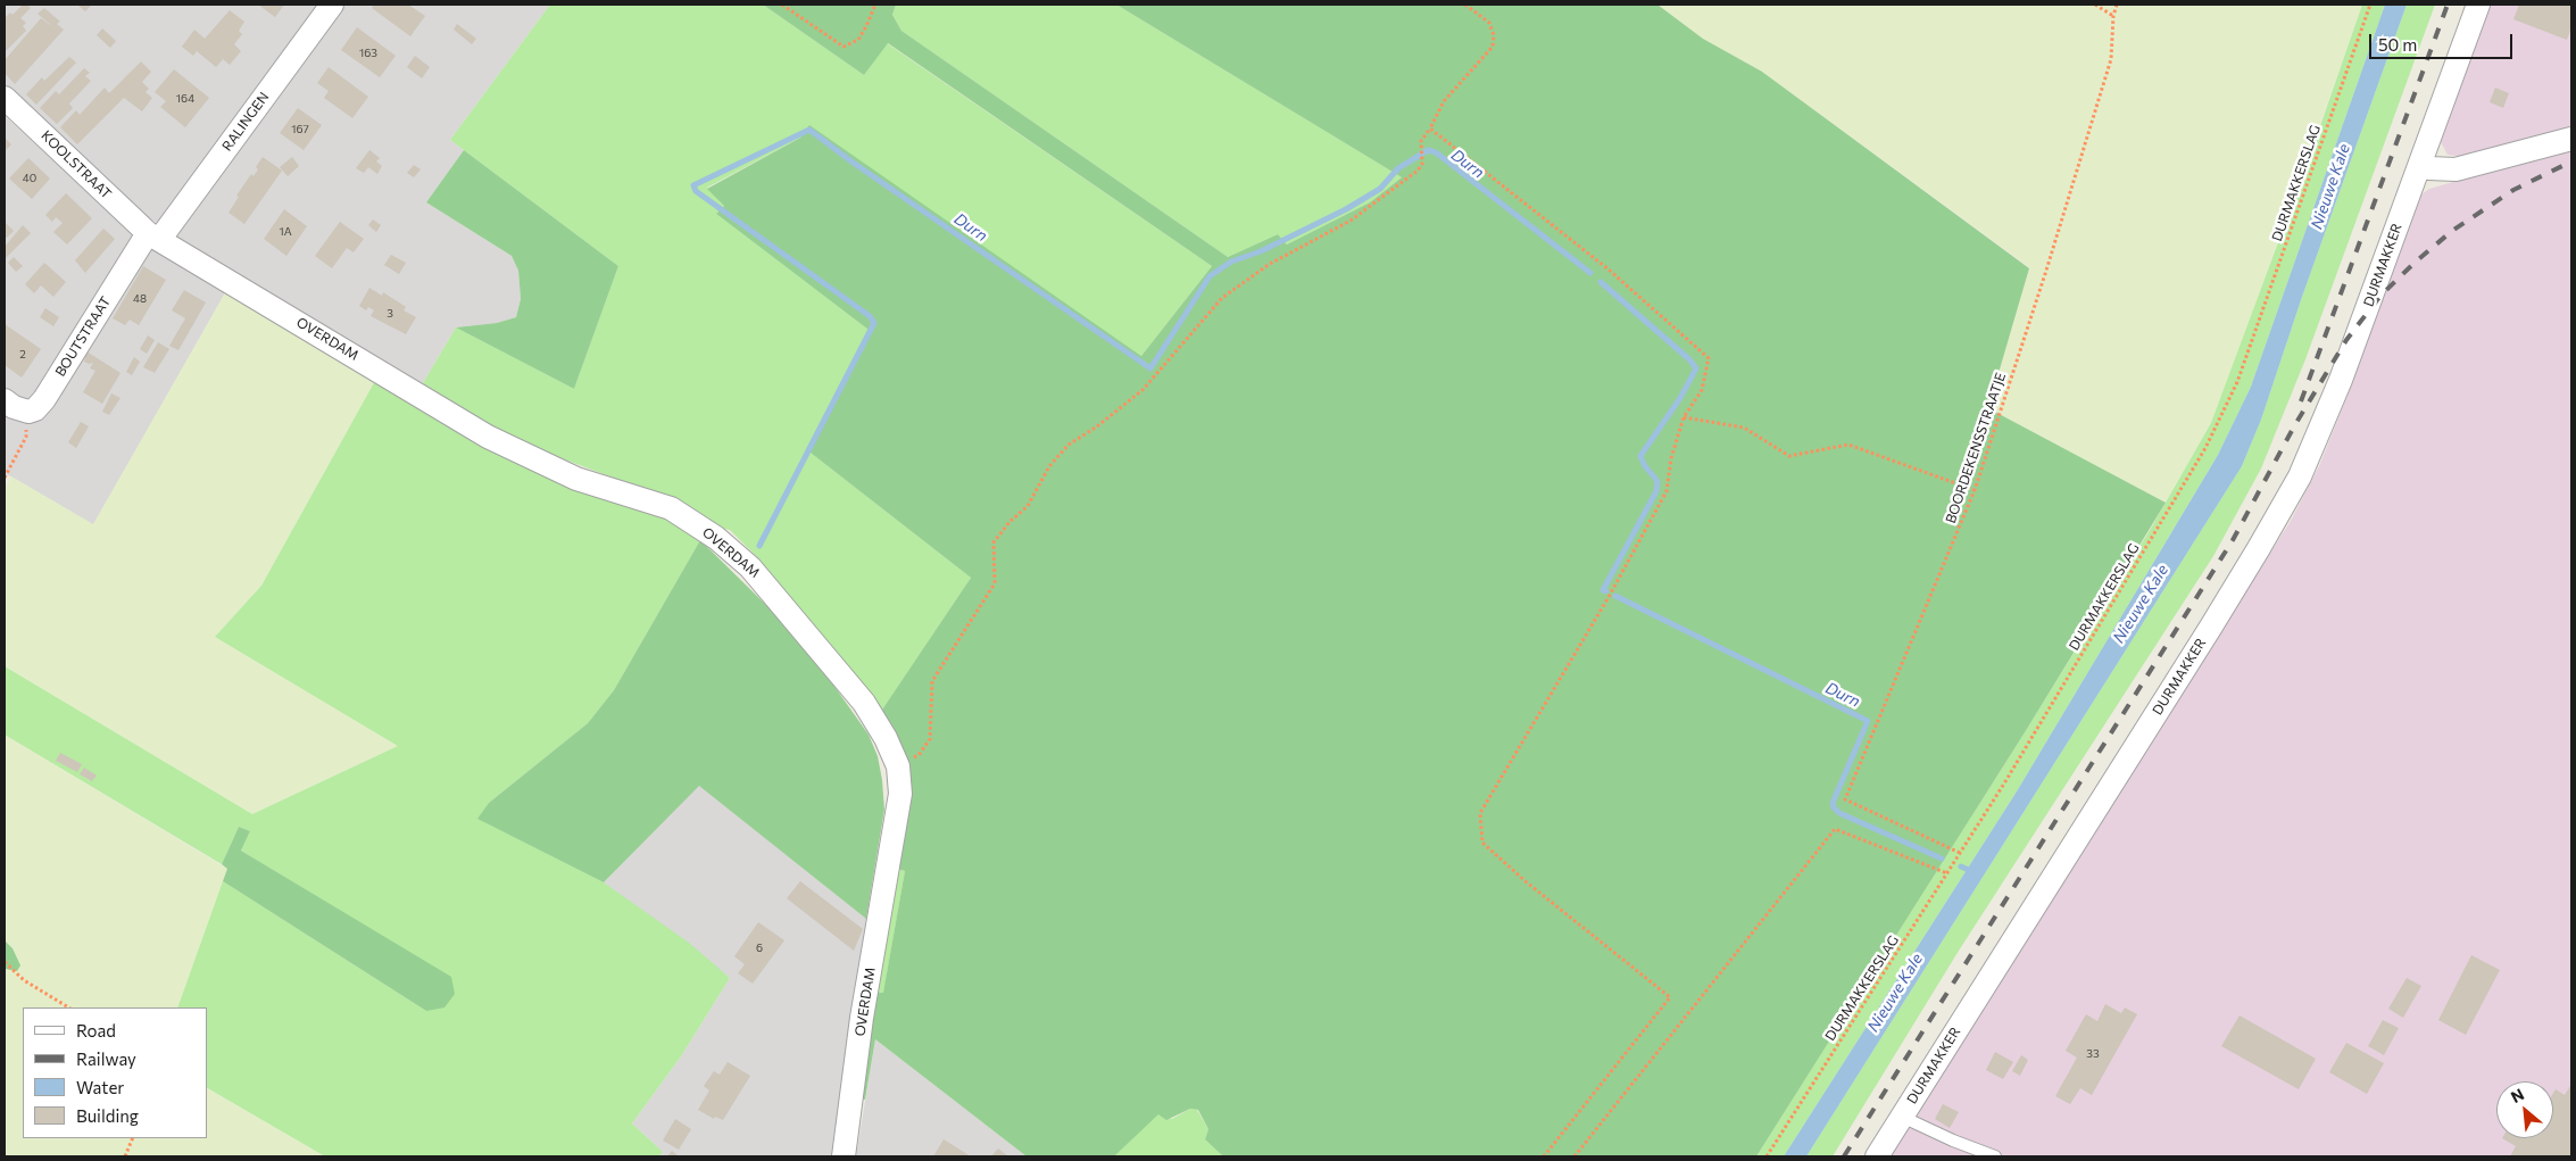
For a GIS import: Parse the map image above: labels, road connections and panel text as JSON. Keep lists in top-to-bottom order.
{
  "streets": {
    "street": [
      "RALINGEN",
      "KOOLSTRAAT",
      "DURMAKKER",
      "BOUTSTRAAT",
      "OVERDAM"
    ],
    "path": ["DURMAKKERSLAG", "BOORDEKENSSTRAATJE"]
  },
  "crossings": [
    ["RALINGEN", "KOOLSTRAAT"],
    ["RALINGEN", "BOUTSTRAAT"],
    ["RALINGEN", "OVERDAM"],
    ["KOOLSTRAAT", "BOUTSTRAAT"],
    ["KOOLSTRAAT", "OVERDAM"],
    ["DURMAKKERSLAG", "BOORDEKENSSTRAATJE"],
    ["BOUTSTRAAT", "OVERDAM"]
  ],
  "water": ["Durn", "Nieuwe Kale"],
  "house_numbers": [
    "163",
    "164",
    "167",
    "40",
    "1A",
    "48",
    "3",
    "2",
    "6",
    "33"
  ],
  "legend": [
    "Road",
    "Railway",
    "Water",
    "Building"
  ],
  "scale_bar": "50 m",
  "north": "top left"
}
